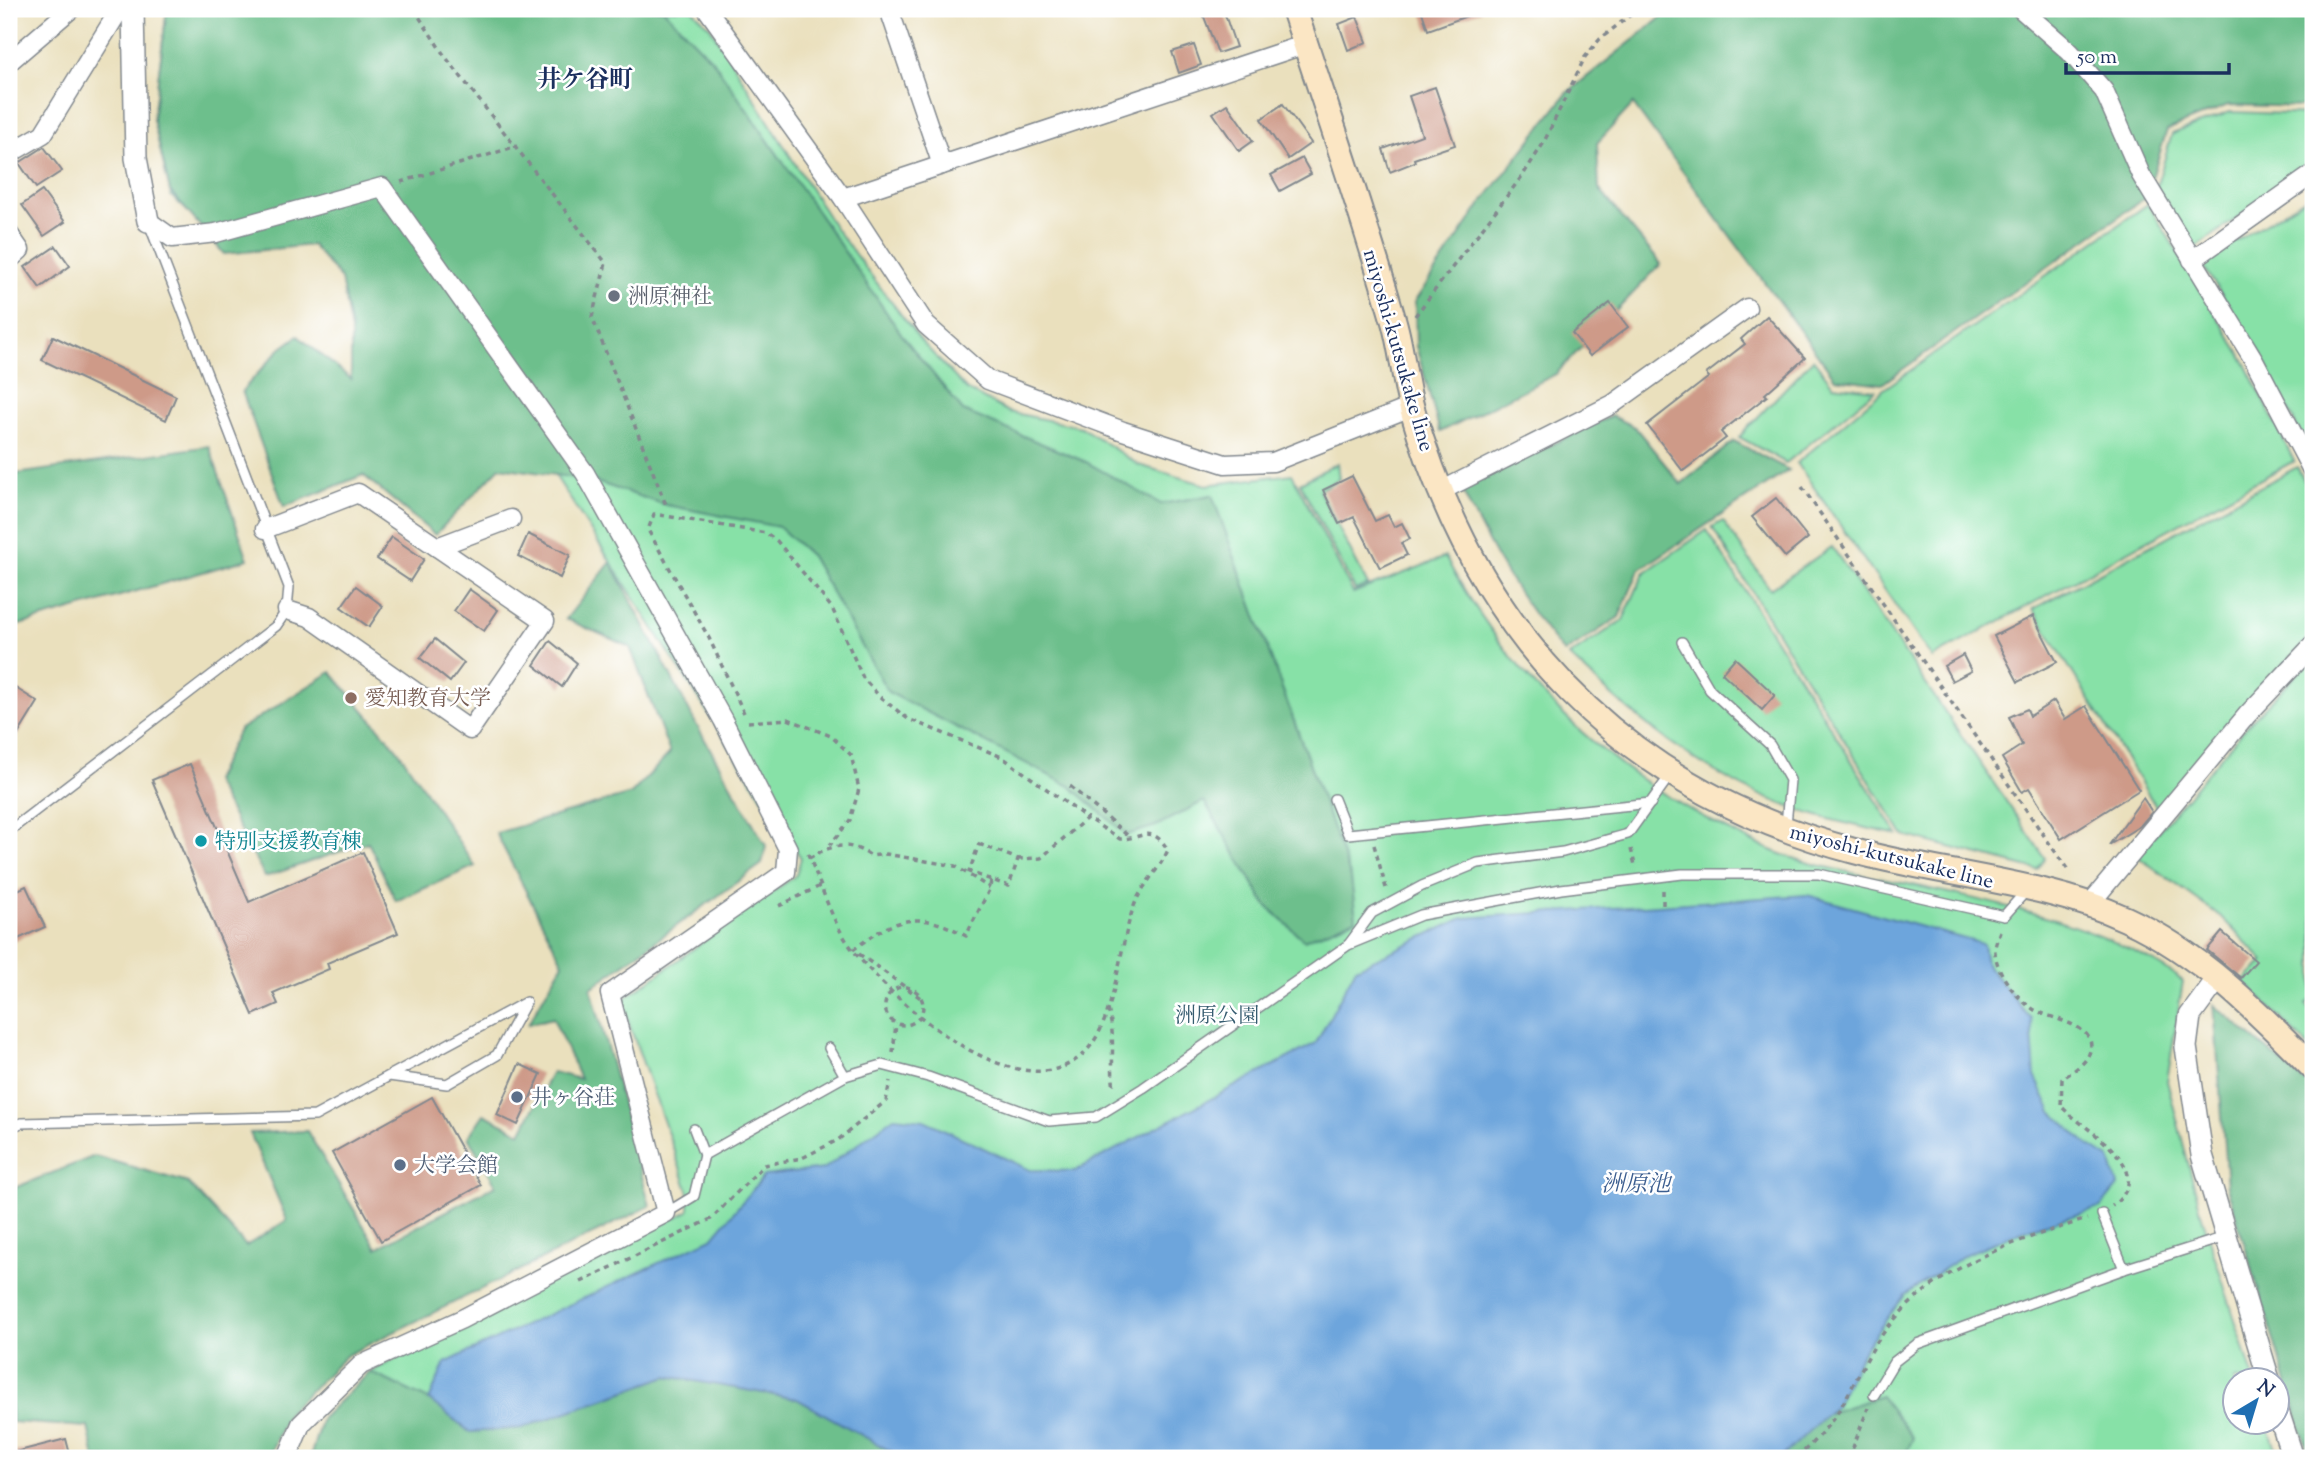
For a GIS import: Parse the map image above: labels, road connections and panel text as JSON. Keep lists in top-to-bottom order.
{
  "streets": {
    "main road": ["miyoshi-kutsukake line"]
  },
  "districts": ["井ケ谷町"],
  "water": ["洲原池"],
  "parks": ["洲原公園"],
  "places": [
    "洲原神社",
    "愛知教育大学",
    "特別支援教育棟",
    "井ヶ谷荘",
    "大学会館"
  ],
  "scale_bar": "50 m",
  "north": "top right"
}
